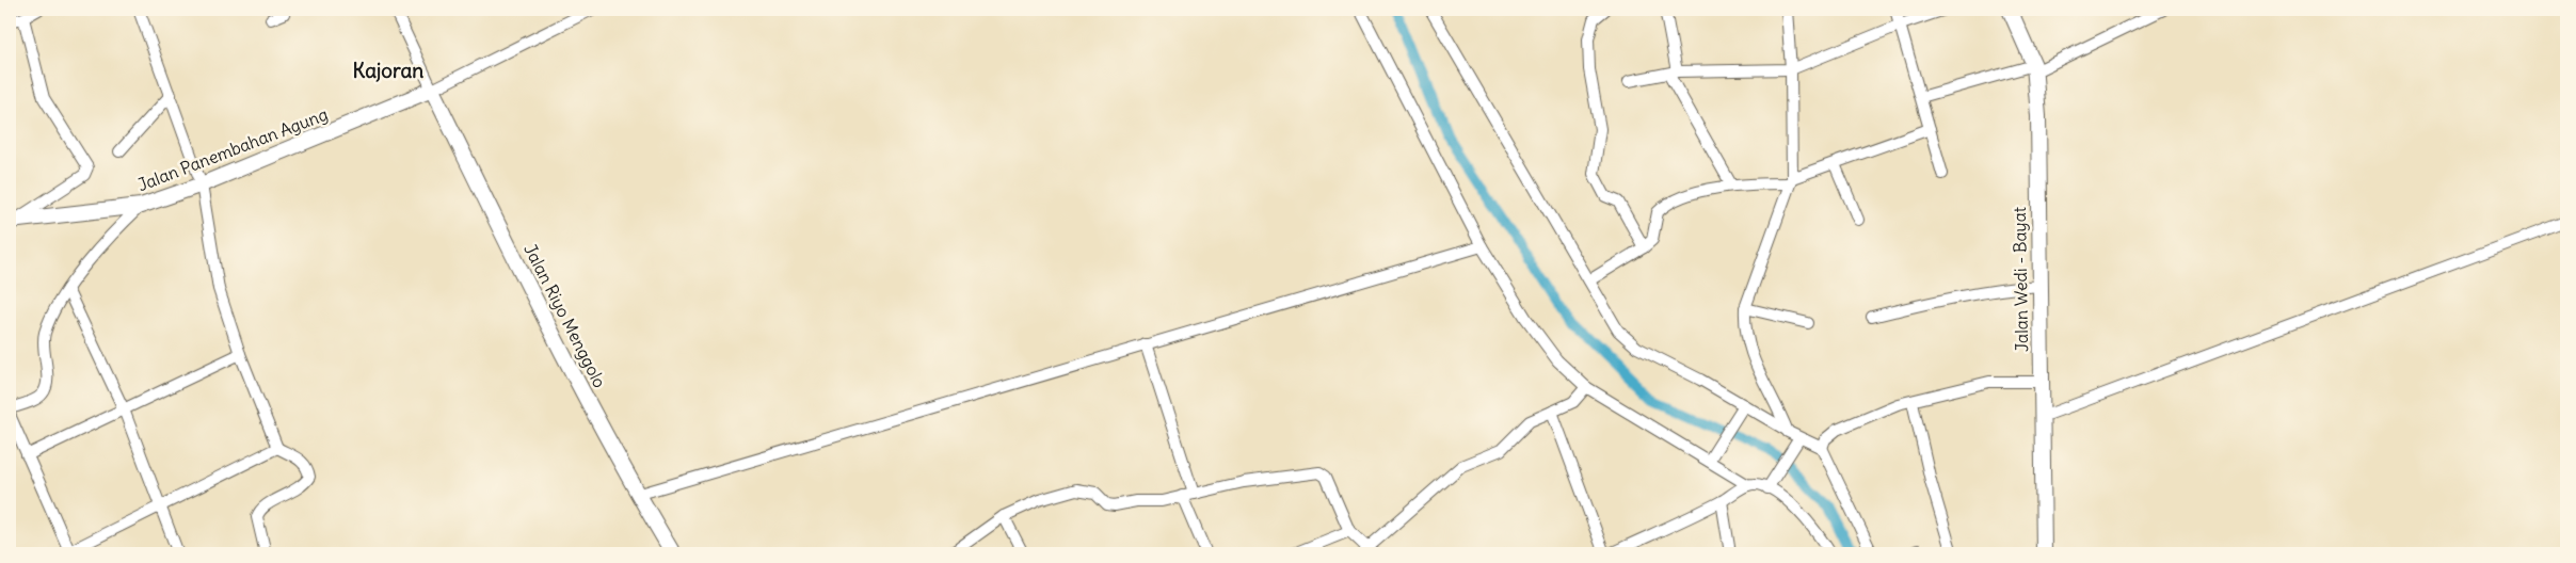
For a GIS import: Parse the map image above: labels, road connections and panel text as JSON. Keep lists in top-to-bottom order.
{
  "streets": {
    "street": ["Jalan Panembahan Agung", "Jalan Wedi - Bayat", "Jalan Riyo Menggolo"]
  },
  "crossings": [
    ["Jalan Panembahan Agung", "Jalan Riyo Menggolo"]
  ],
  "districts": ["Kajoran"]
}
